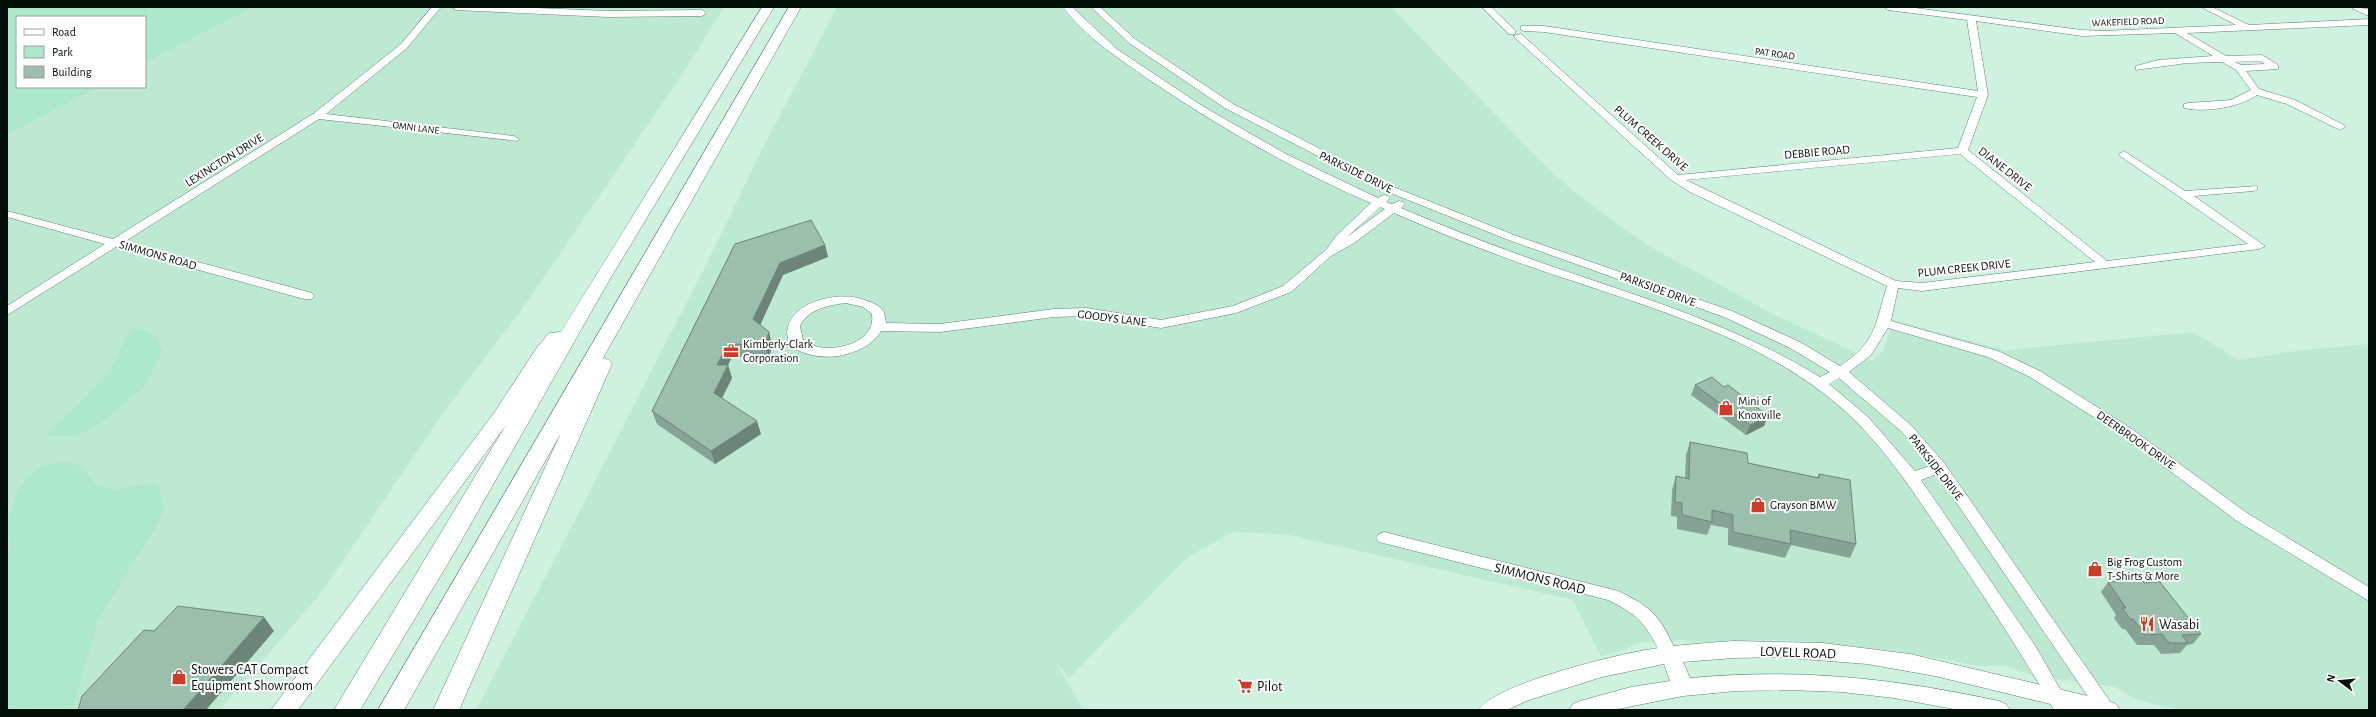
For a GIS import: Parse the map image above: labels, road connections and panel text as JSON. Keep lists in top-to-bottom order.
{
  "streets": {
    "main road": ["LOVELL ROAD"],
    "street": [
      "WAKEFIELD ROAD",
      "PAT ROAD",
      "OMNI LANE",
      "PLUM CREEK DRIVE",
      "DEBBIE ROAD",
      "LEXINGTON DRIVE",
      "DIANE DRIVE",
      "PARKSIDE DRIVE",
      "SIMMONS ROAD",
      "GOODYS LANE",
      "DEERBROOK DRIVE"
    ]
  },
  "crossings": [
    ["WAKEFIELD ROAD", "DIANE DRIVE"],
    ["PAT ROAD", "PLUM CREEK DRIVE"],
    ["PAT ROAD", "DIANE DRIVE"],
    ["OMNI LANE", "LEXINGTON DRIVE"],
    ["PLUM CREEK DRIVE", "DEBBIE ROAD"],
    ["PLUM CREEK DRIVE", "DIANE DRIVE"],
    ["DEBBIE ROAD", "DIANE DRIVE"],
    ["LEXINGTON DRIVE", "SIMMONS ROAD"],
    ["PARKSIDE DRIVE", "GOODYS LANE"],
    ["PARKSIDE DRIVE", "LOVELL ROAD"],
    ["SIMMONS ROAD", "LOVELL ROAD"]
  ],
  "places": {
    "office": ["Kimberly-Clark Corporation"],
    "shop": [
      "Mini of Knoxville",
      "Grayson BMW",
      "Big Frog Custom T-Shirts & More",
      "Stowers CAT Compact Equipment Showroom"
    ],
    "restaurant": ["Wasabi"],
    "supermarket": ["Pilot"]
  },
  "legend": ["Road", "Park", "Building"],
  "north": "left"
}
